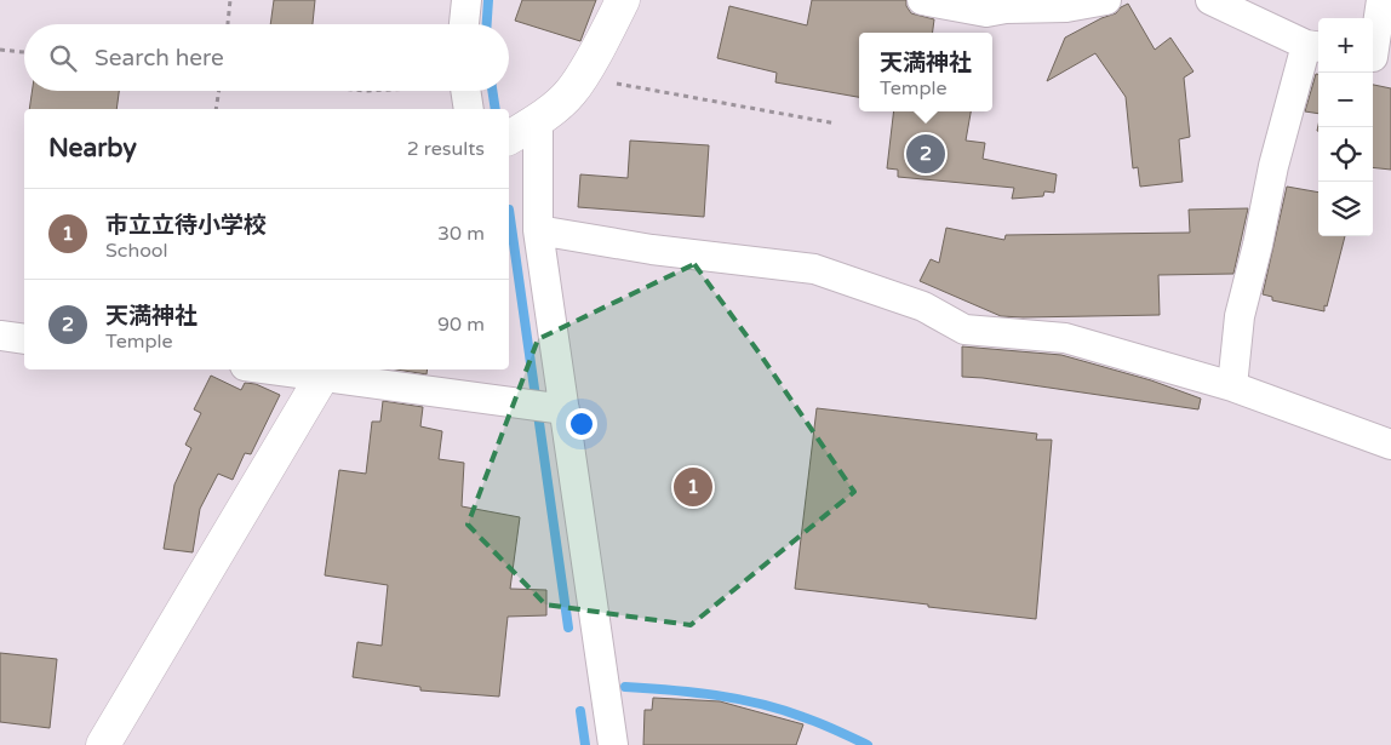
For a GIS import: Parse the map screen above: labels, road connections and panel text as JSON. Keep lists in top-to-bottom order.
{
  "page": {
    "map_buttons": ["+", "−"],
    "search": "Search here",
    "popup": ["天満神社", "Temple"],
    "heading": ["Nearby", "2 results"],
    "pins": ["2", "1"],
    "list": [
      {
        "mark": "1",
        "name": "市立立待小学校",
        "note": "School",
        "value": "30 m"
      },
      {
        "mark": "2",
        "name": "天満神社",
        "note": "Temple",
        "value": "90 m"
      }
    ]
  }
}
